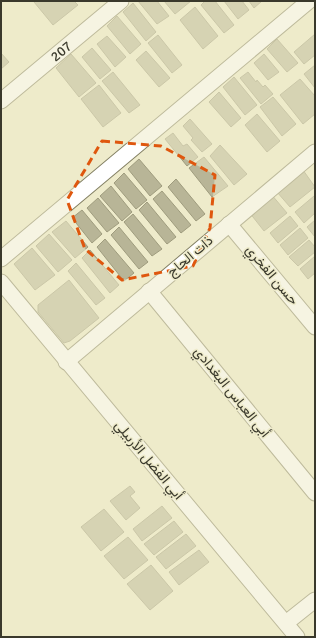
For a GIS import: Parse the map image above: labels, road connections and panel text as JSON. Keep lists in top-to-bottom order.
{
  "streets": {
    "street": [
      "207",
      "ذات الحاج",
      "حسن الفخري",
      "أبي العباس البغدادي",
      "أبي الفضل الأربيلي"
    ]
  },
  "crossings": [
    ["ذات الحاج", "حسن الفخري"],
    ["ذات الحاج", "أبي العباس البغدادي"],
    ["ذات الحاج", "أبي الفضل الأربيلي"]
  ]
}
